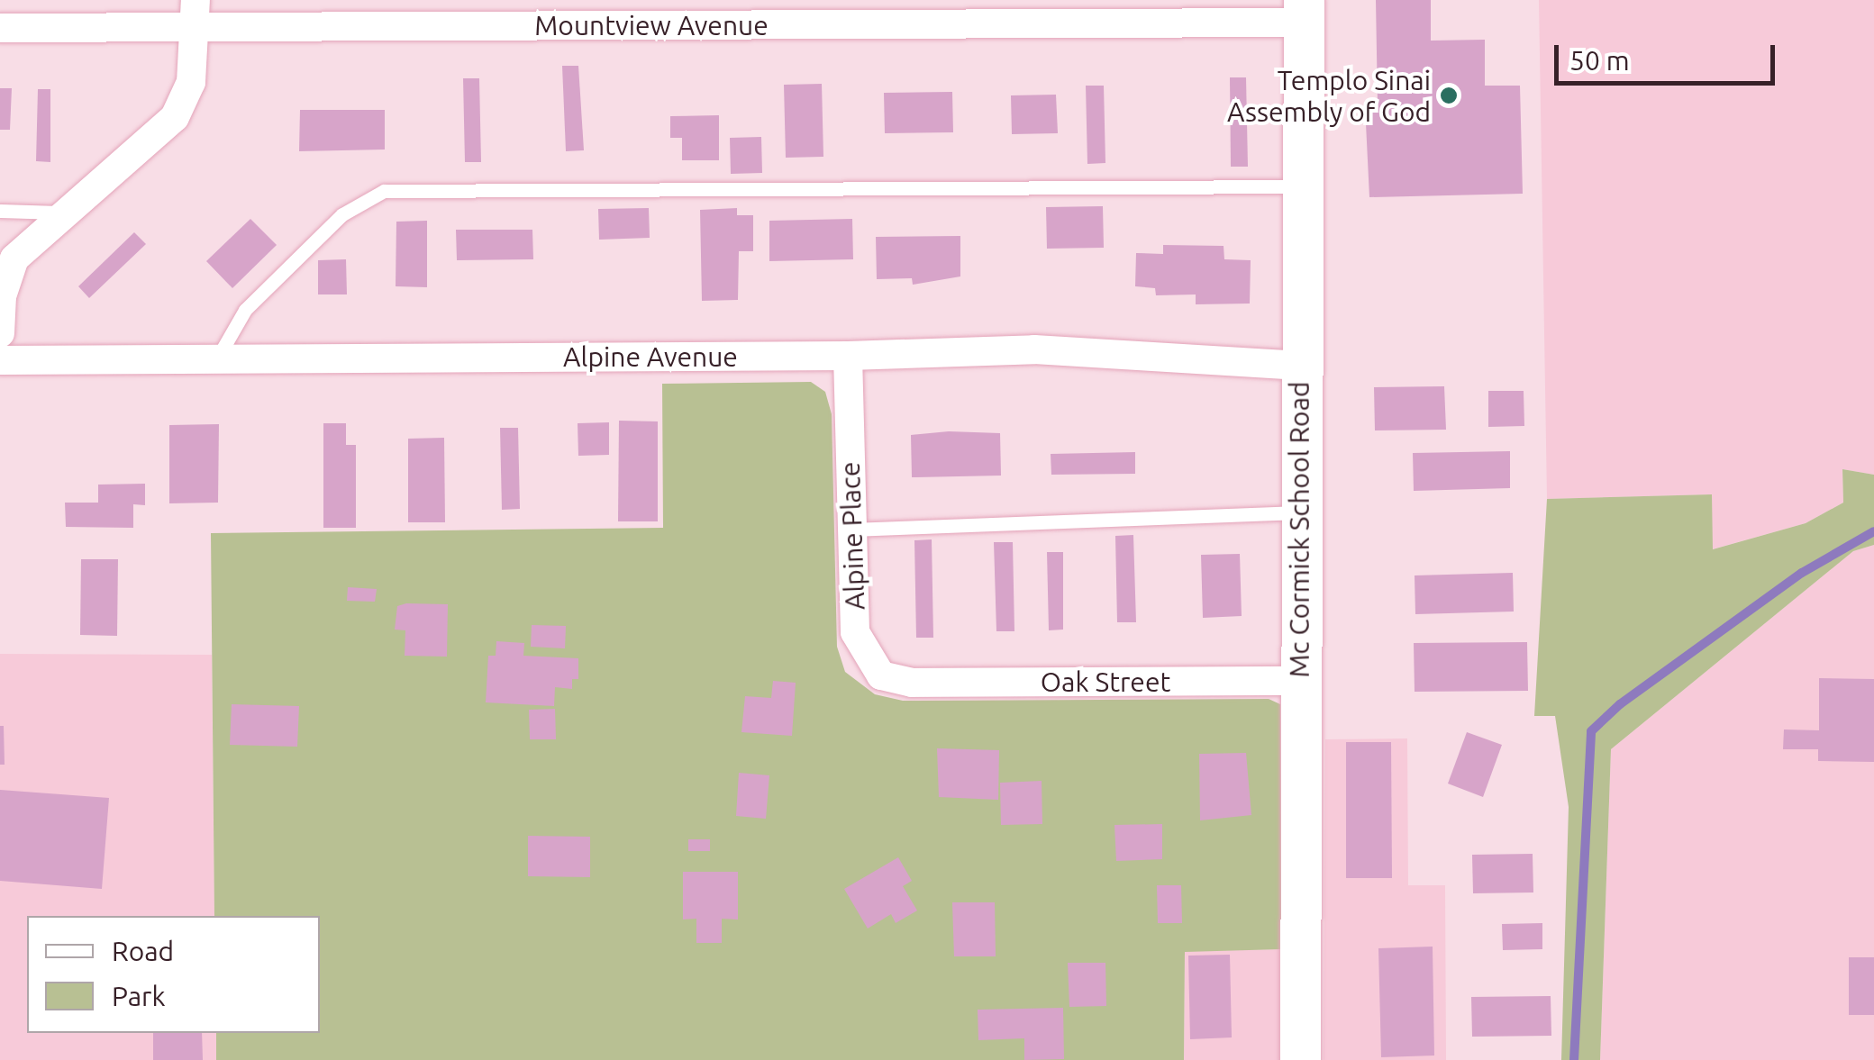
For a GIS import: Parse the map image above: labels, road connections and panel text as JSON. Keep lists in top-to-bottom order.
{
  "streets": {
    "street": [
      "Mountview Avenue",
      "Alpine Avenue",
      "Mc Cormick School Road",
      "Alpine Place",
      "Oak Street"
    ]
  },
  "crossings": [
    ["Mountview Avenue", "Mc Cormick School Road"],
    ["Alpine Avenue", "Mc Cormick School Road"],
    ["Alpine Avenue", "Alpine Place"],
    ["Mc Cormick School Road", "Oak Street"],
    ["Alpine Place", "Oak Street"]
  ],
  "places": ["Templo Sinai Assembly of God"],
  "legend": ["Road", "Park"],
  "scale_bar": "50 m"
}
